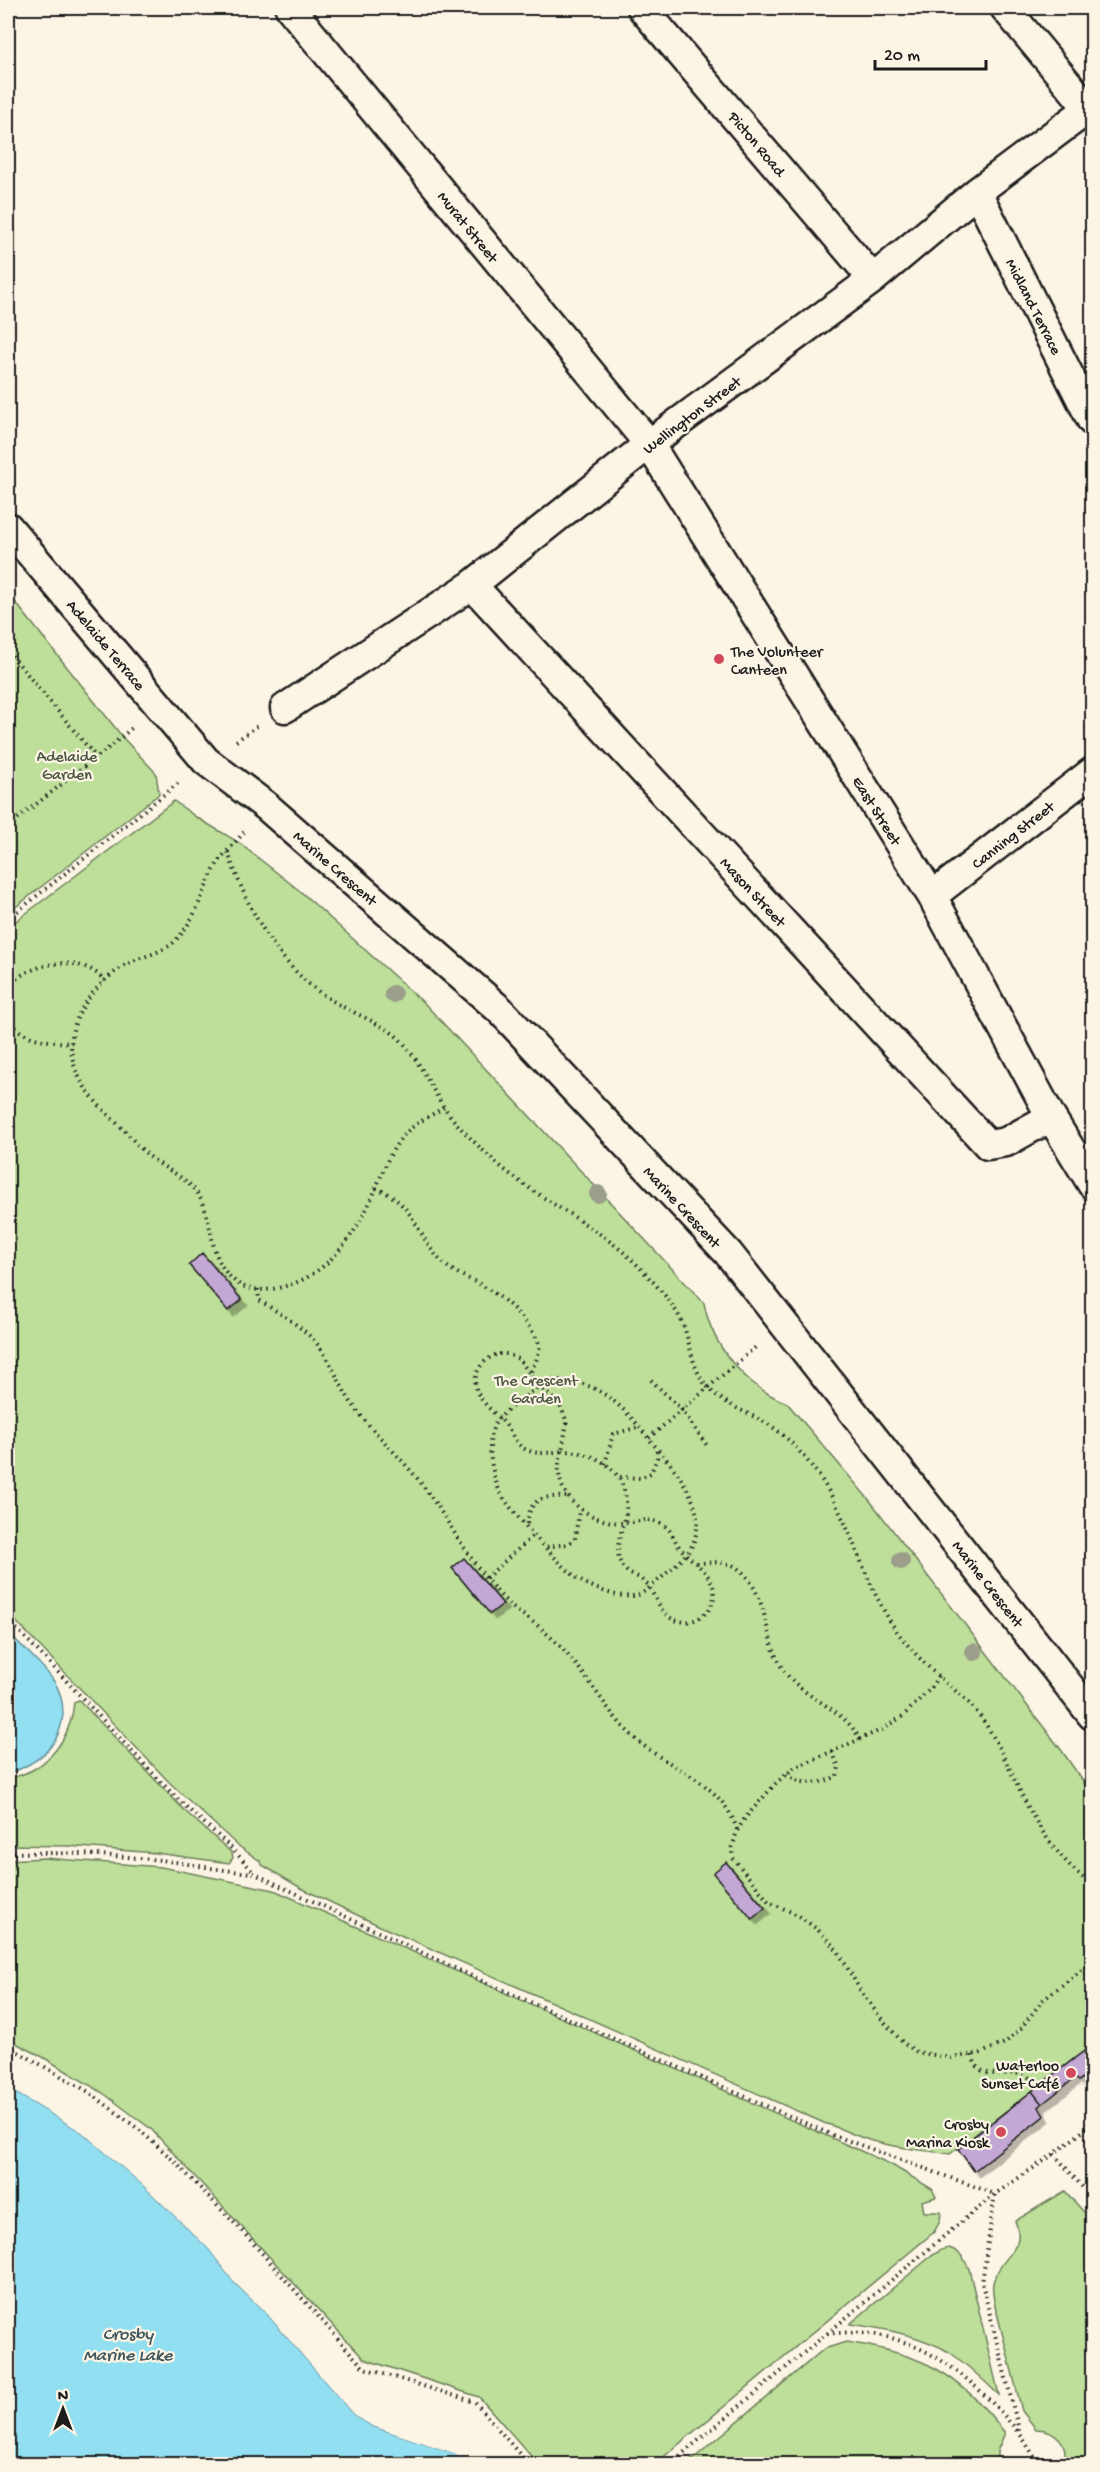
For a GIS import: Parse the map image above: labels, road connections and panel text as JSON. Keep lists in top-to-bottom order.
{
  "streets": {
    "street": [
      "Picton Road",
      "Murat Street",
      "Midland Terrace",
      "Wellington Street",
      "Adelaide Terrace",
      "East Street",
      "Canning Street",
      "Marine Crescent",
      "Mason Street"
    ]
  },
  "crossings": [
    ["Picton Road", "Wellington Street"],
    ["Murat Street", "Wellington Street"],
    ["Murat Street", "East Street"],
    ["Midland Terrace", "Wellington Street"],
    ["Wellington Street", "East Street"],
    ["Wellington Street", "Mason Street"],
    ["Adelaide Terrace", "Marine Crescent"],
    ["East Street", "Canning Street"],
    ["East Street", "Mason Street"]
  ],
  "water": ["Crosby Marine Lake"],
  "parks": ["Adelaide Garden", "The Crescent Garden"],
  "places": ["The Volunteer Canteen", "Waterloo Sunset Café", "Crosby Marina Kiosk"],
  "scale_bar": "20 m",
  "north": "top"
}
